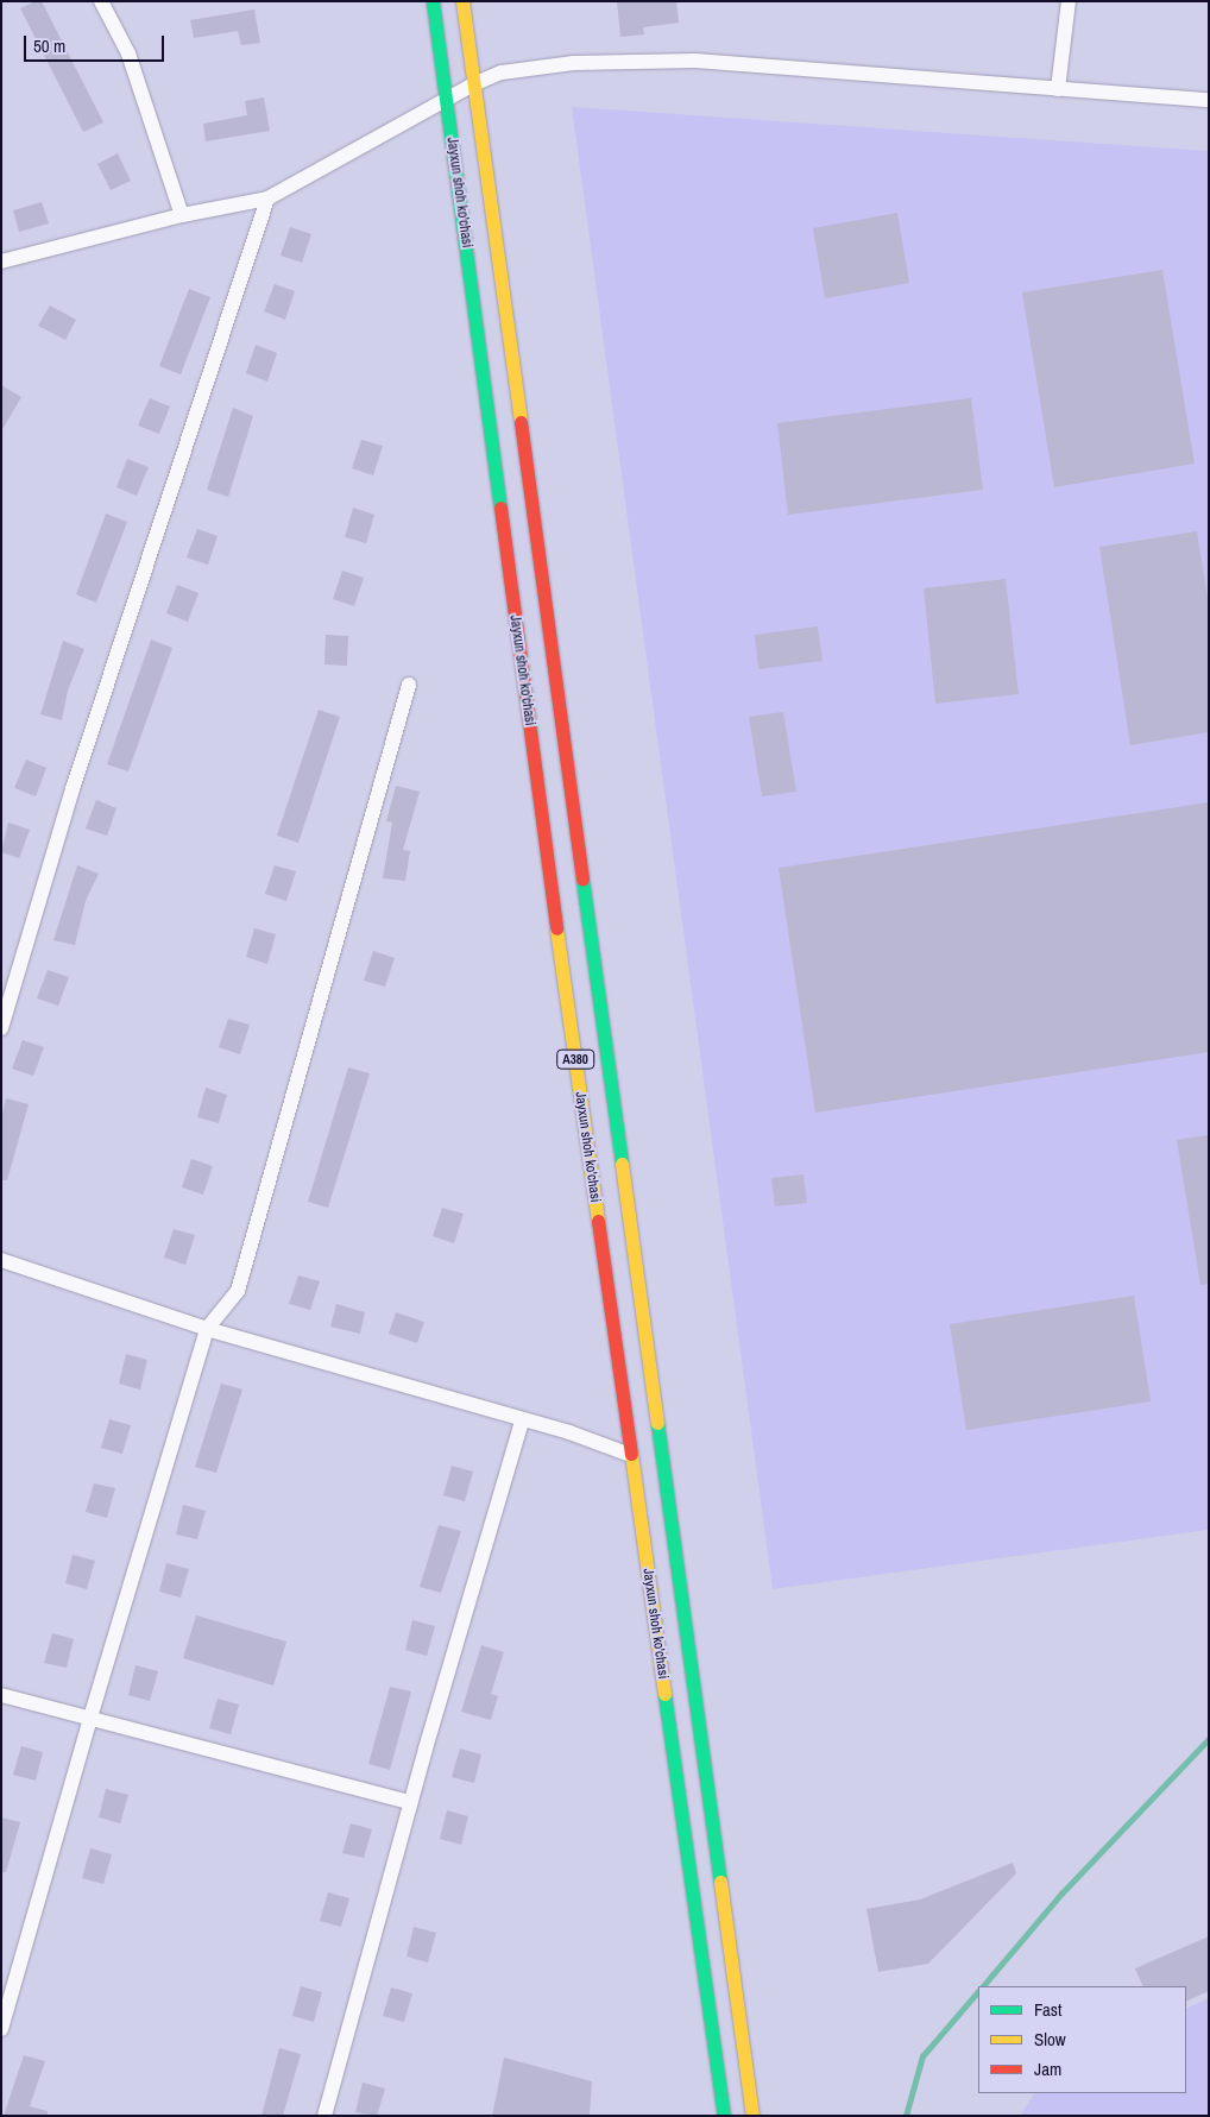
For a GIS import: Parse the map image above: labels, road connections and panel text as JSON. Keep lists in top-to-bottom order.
{
  "streets": {
    "highway": ["Jayxun shoh ko'chasi", "A380"]
  },
  "legend": ["Fast", "Slow", "Jam"],
  "scale_bar": "50 m"
}
